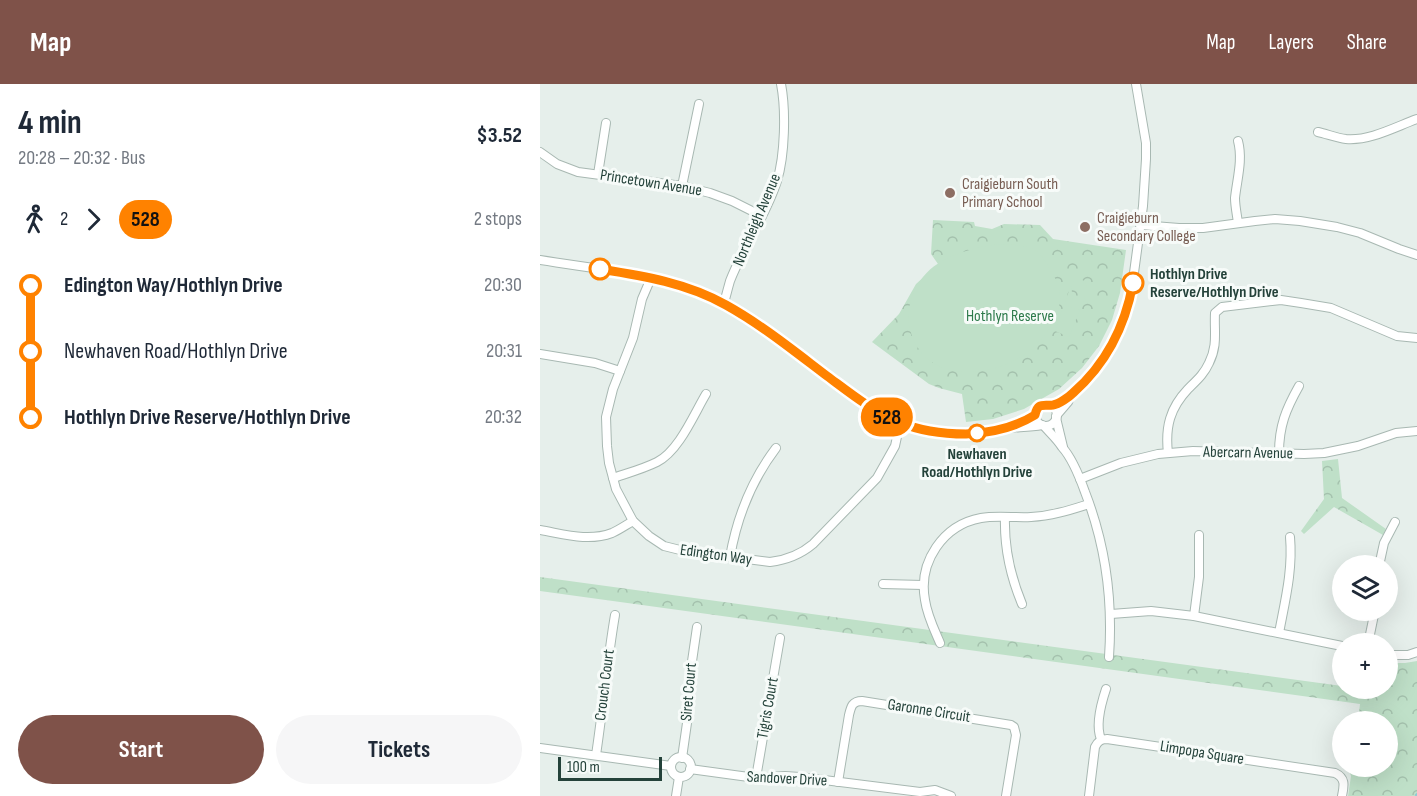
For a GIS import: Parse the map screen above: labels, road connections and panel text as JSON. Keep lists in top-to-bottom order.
{
  "streets": {
    "street": [
      "Princetown Avenue",
      "Northleigh Avenue",
      "Abercarn Avenue",
      "Edington Way",
      "Crouch Court",
      "Siret Court",
      "Tigris Court",
      "Garonne Circuit",
      "Limpopa Square",
      "Sandover Drive"
    ]
  },
  "crossings": [
    ["Princetown Avenue", "Northleigh Avenue"],
    ["Siret Court", "Sandover Drive"],
    ["Tigris Court", "Sandover Drive"],
    ["Garonne Circuit", "Sandover Drive"]
  ],
  "parks": ["Hothlyn Reserve"],
  "places": [
    "Craigieburn South Primary School",
    "Craigieburn Secondary College",
    "Hothlyn Drive Reserve/Hothlyn Drive",
    "Newhaven Road/Hothlyn Drive"
  ],
  "lines": ["bus line 528"],
  "scale_bar": "100 m",
  "page": {
    "header": "Map",
    "nav": ["Map", "Layers", "Share"],
    "heading": ["4 min", "20:28 – 20:32 · Bus", "$3.52"],
    "on_map": "528",
    "legs": ["2", "528", "2 stops"],
    "list": [
      {
        "name": "Edington Way/Hothlyn Drive",
        "value": "20:30"
      },
      {
        "name": "Newhaven Road/Hothlyn Drive",
        "value": "20:31"
      },
      {
        "name": "Hothlyn Drive Reserve/Hothlyn Drive",
        "value": "20:32"
      }
    ],
    "map_buttons": ["+", "−"],
    "buttons": ["Start", "Tickets"],
    "scale": "100 m"
  }
}
